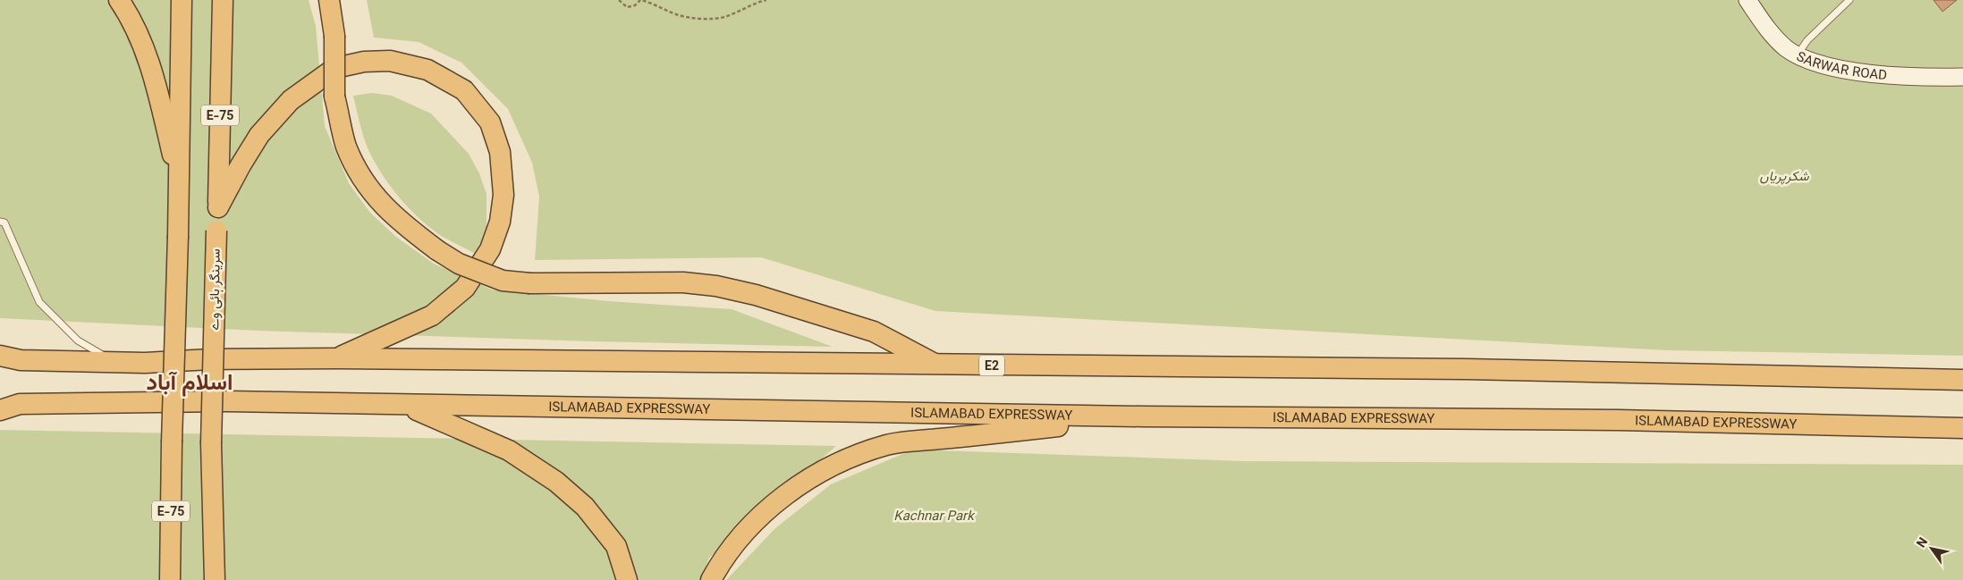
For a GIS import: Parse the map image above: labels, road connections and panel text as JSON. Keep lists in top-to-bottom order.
{
  "streets": {
    "highway": [
      "E-75",
      "سرینگر ہائی وے",
      "E2",
      "ISLAMABAD EXPRESSWAY"
    ],
    "main road": ["SARWAR ROAD"]
  },
  "districts": ["اسلام آباد"],
  "parks": ["شکرپریاں", "Kachnar Park"],
  "north": "top left"
}
